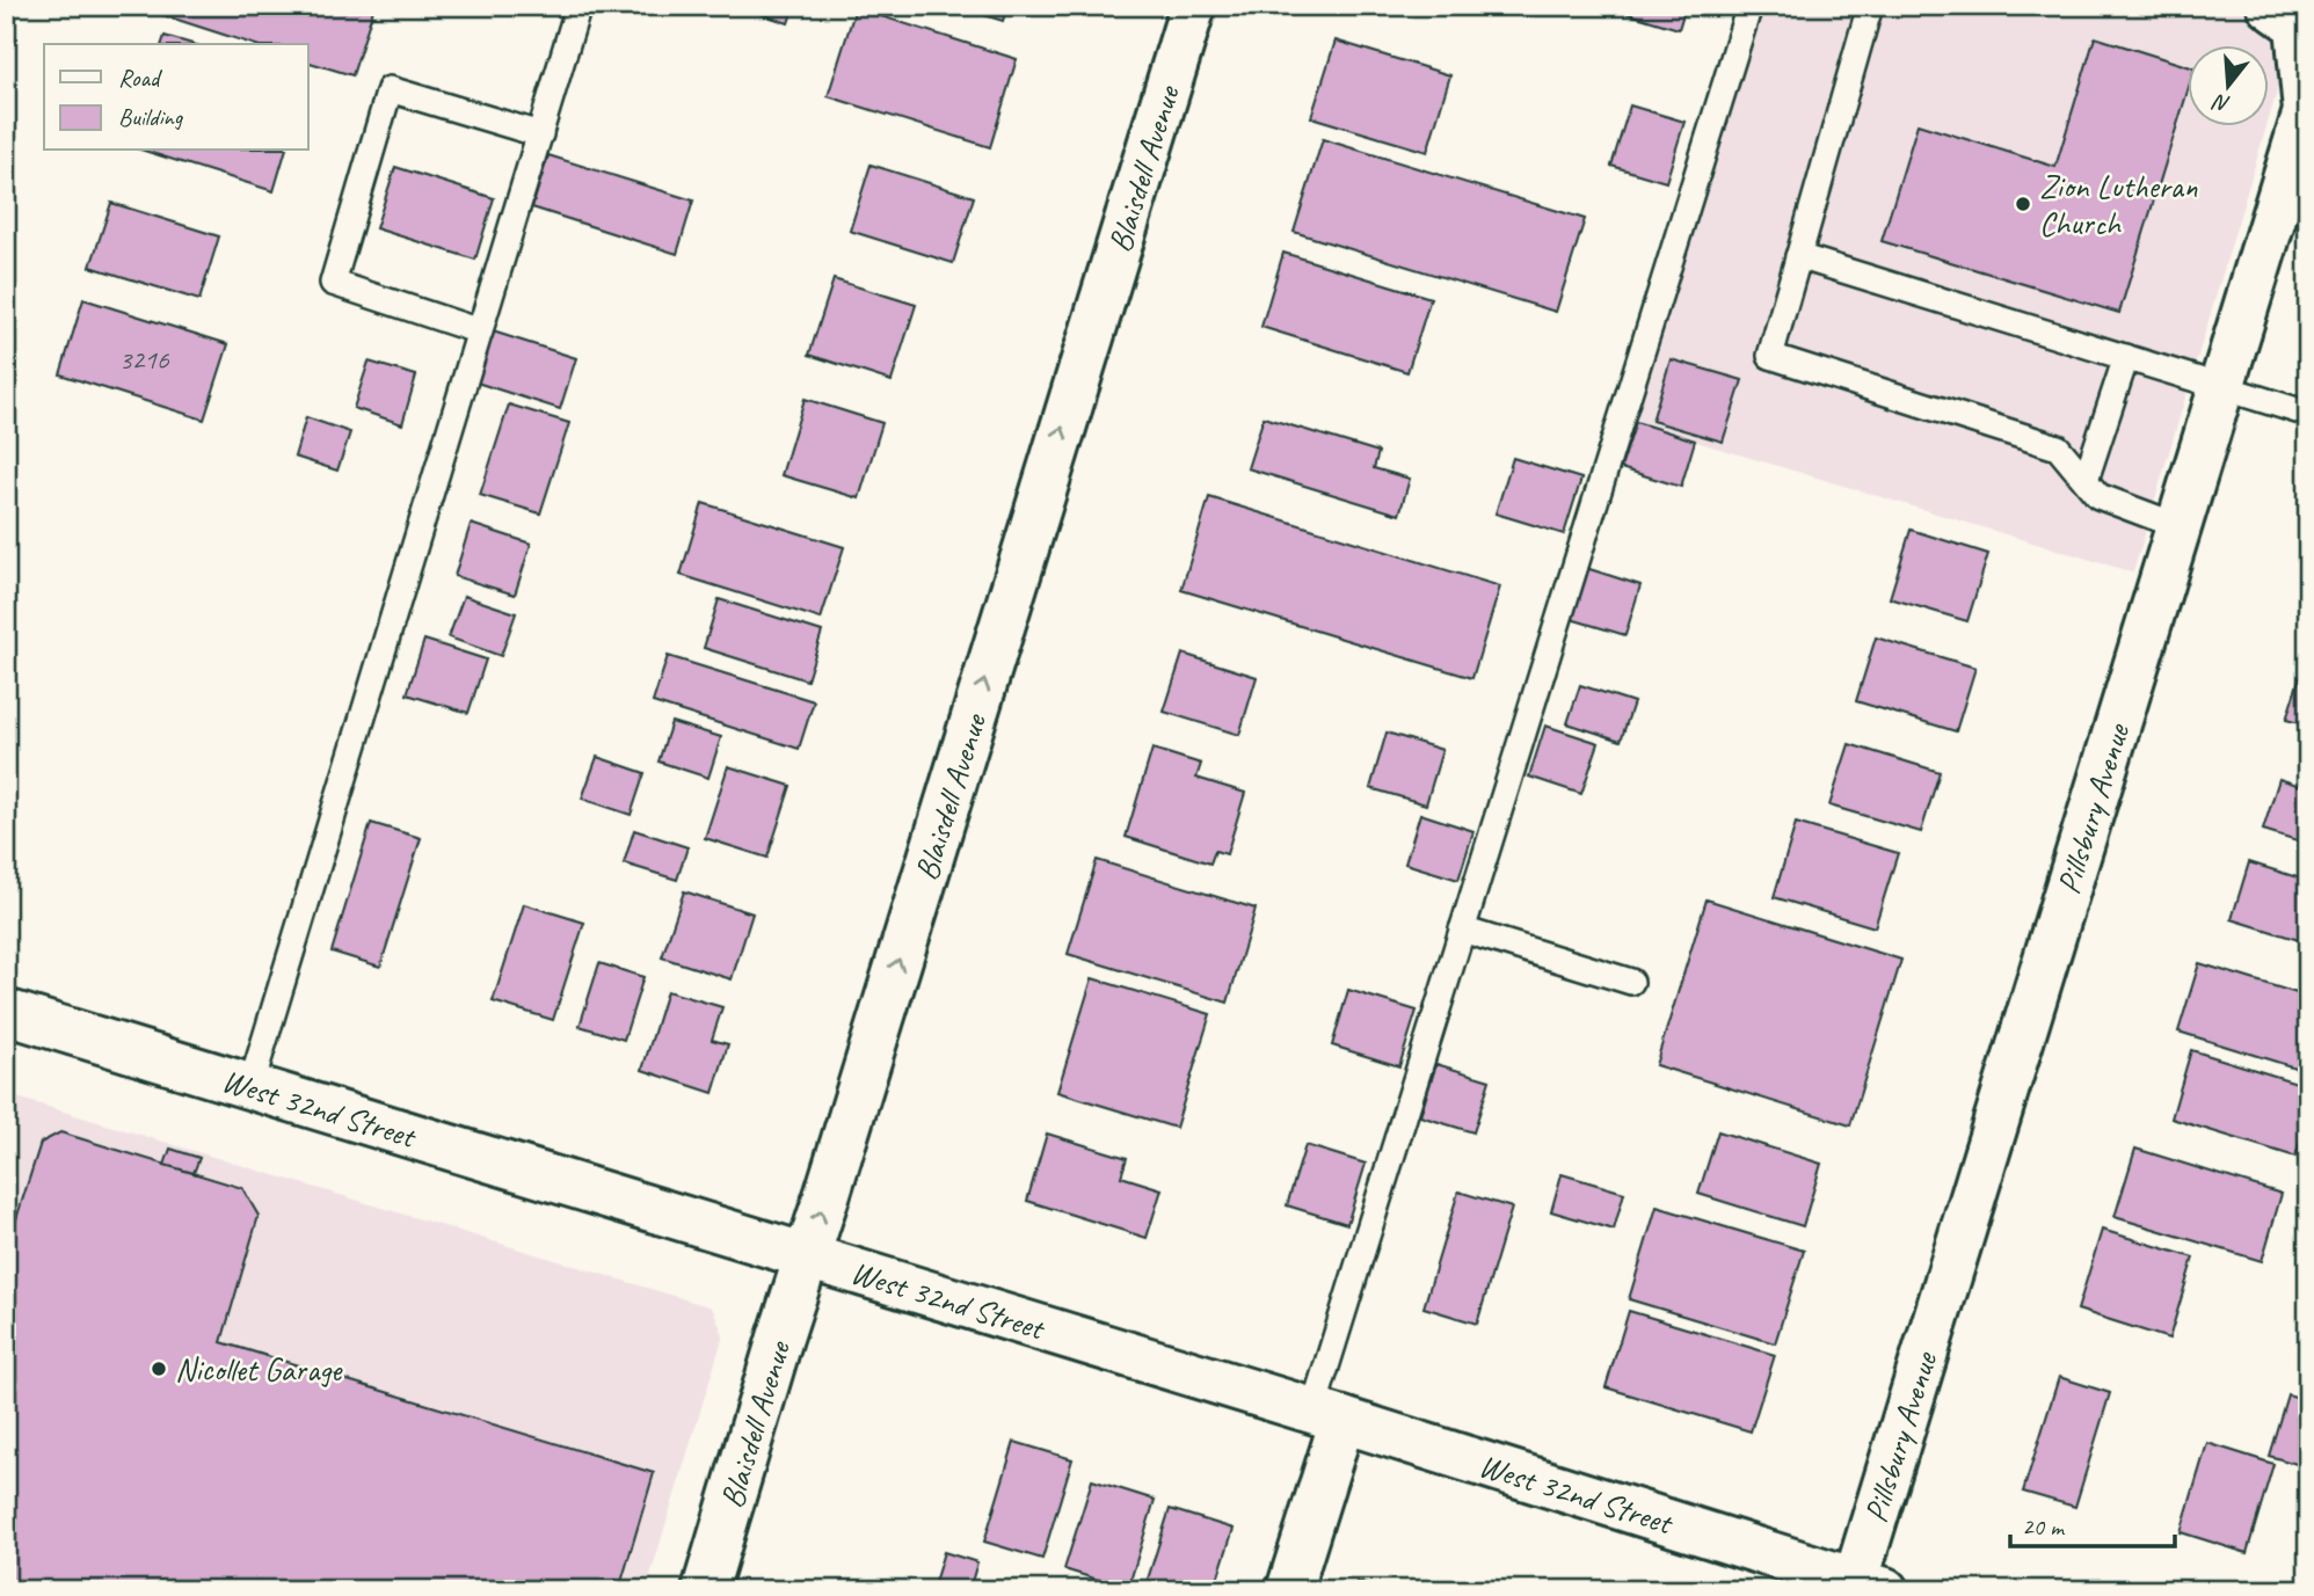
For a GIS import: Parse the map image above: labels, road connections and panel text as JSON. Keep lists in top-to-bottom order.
{
  "streets": {
    "street": ["Blaisdell Avenue", "Pillsbury Avenue", "West 32nd Street"]
  },
  "crossings": [
    ["Blaisdell Avenue", "West 32nd Street"],
    ["Pillsbury Avenue", "West 32nd Street"]
  ],
  "one_way": ["Blaisdell Avenue"],
  "places": ["Zion Lutheran Church", "Nicollet Garage"],
  "house_numbers": ["3216"],
  "legend": ["Road", "Building"],
  "scale_bar": "20 m",
  "north": "bottom"
}
